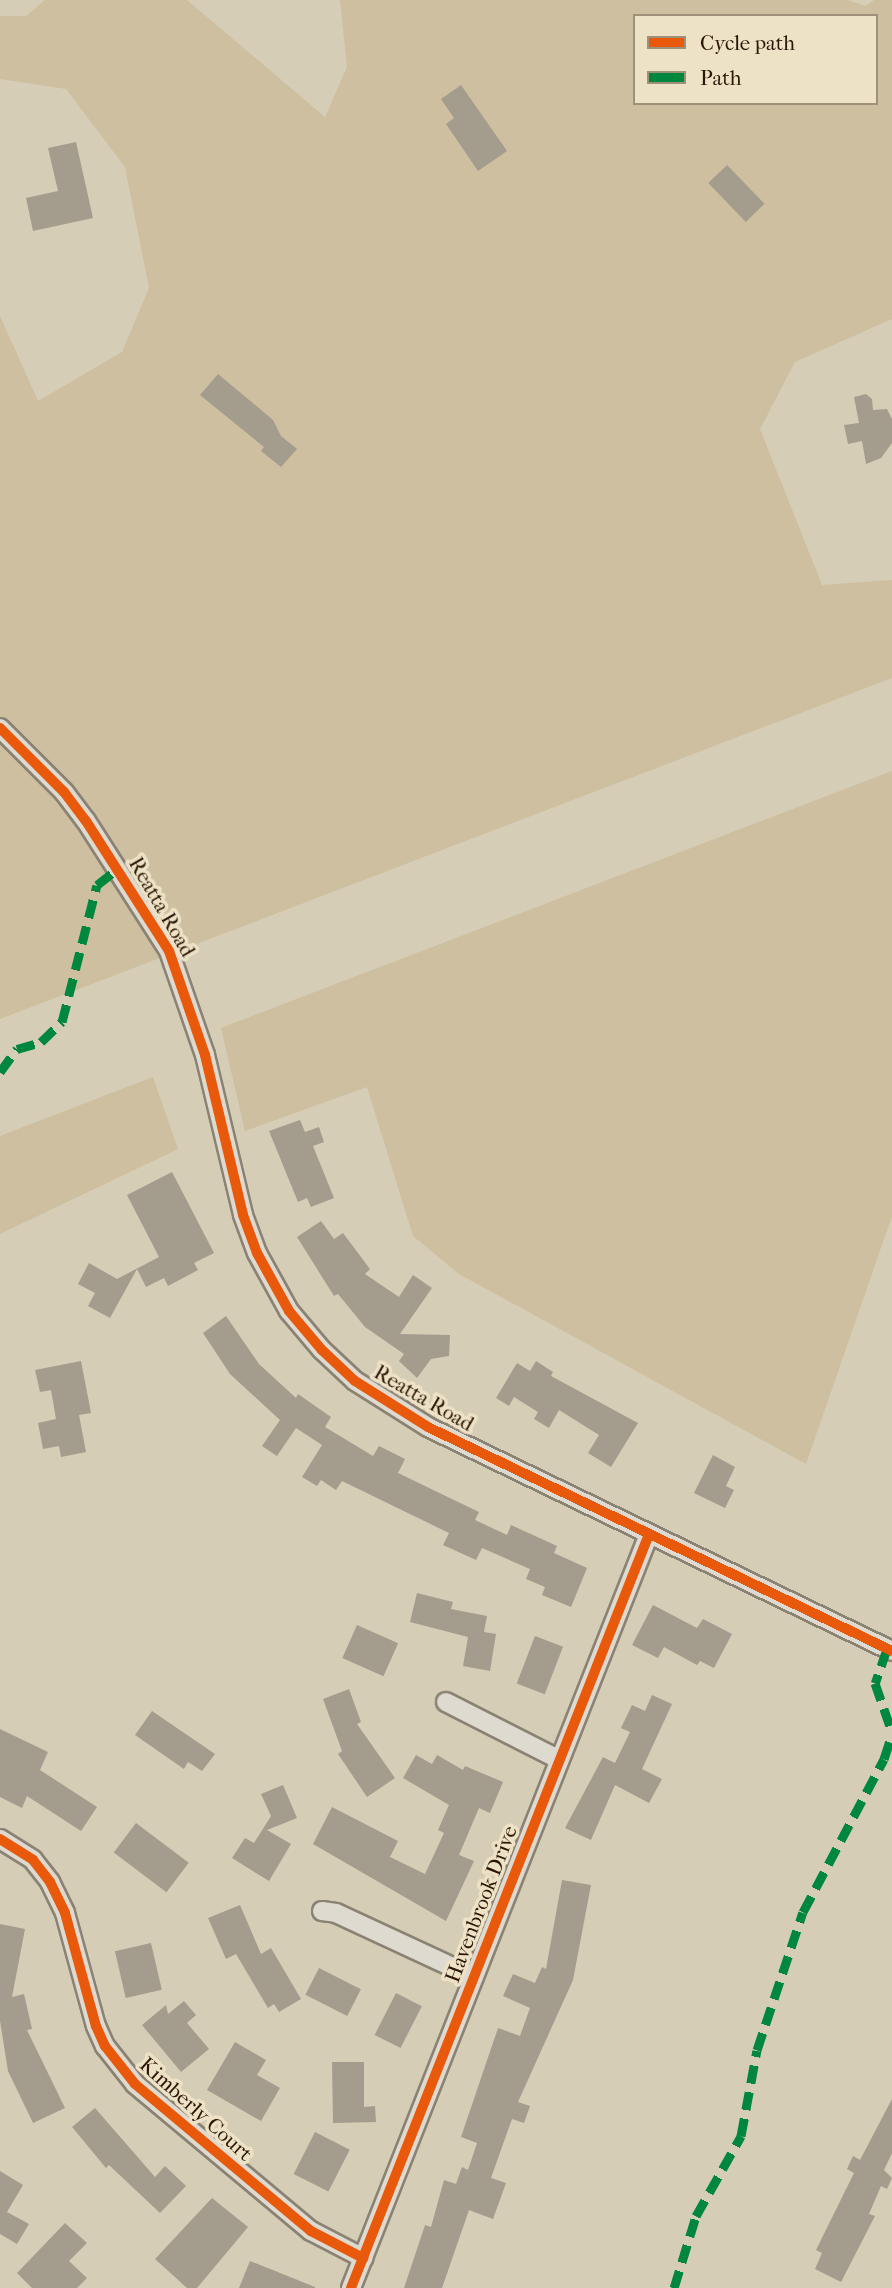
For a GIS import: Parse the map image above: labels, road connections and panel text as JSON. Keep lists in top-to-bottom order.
{
  "streets": {
    "street": ["Reatta Road", "Havenbrook Drive", "Kimberly Court"]
  },
  "crossings": [
    ["Reatta Road", "Havenbrook Drive"],
    ["Havenbrook Drive", "Kimberly Court"]
  ],
  "legend": ["Cycle path", "Path"]
}
